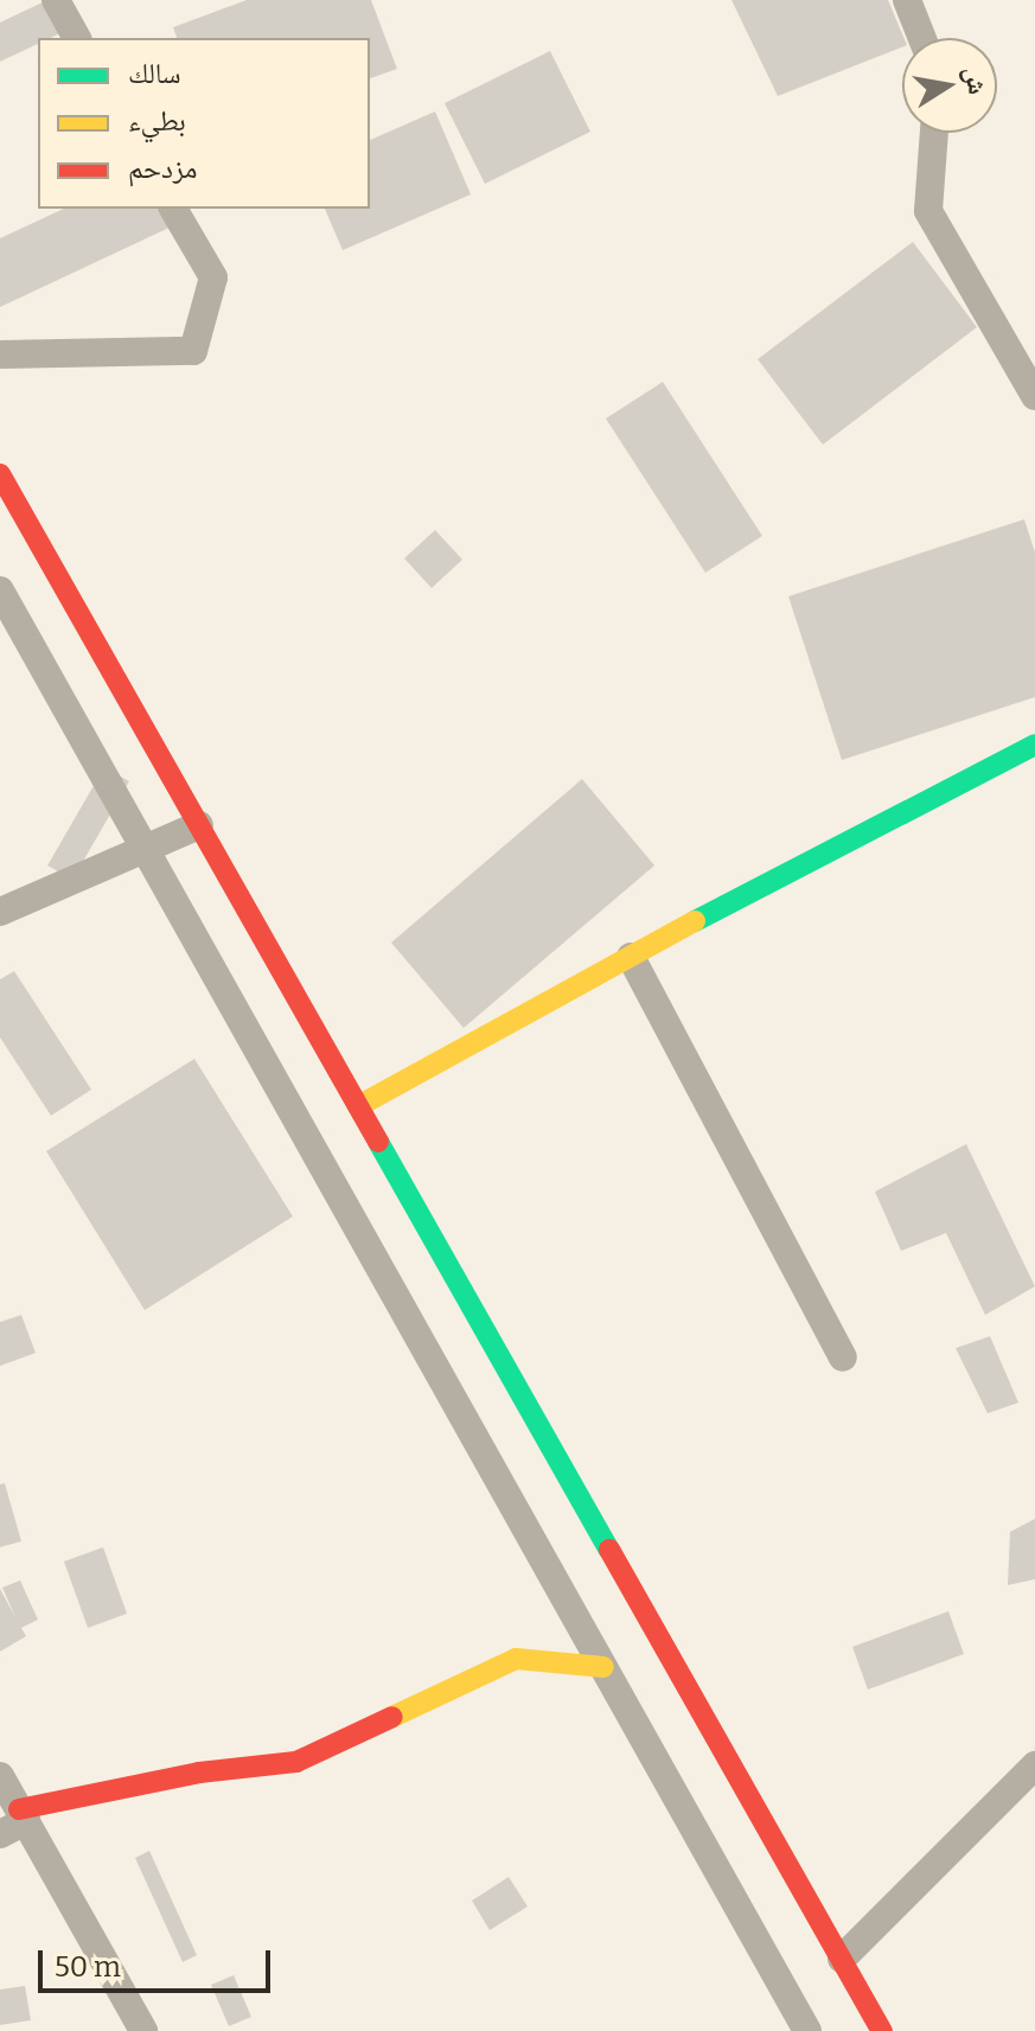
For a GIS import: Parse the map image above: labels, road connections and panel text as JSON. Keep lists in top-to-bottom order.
{
  "legend": ["سالك", "بطيء", "مزدحم"],
  "scale_bar": "50 m",
  "north": "right"
}
